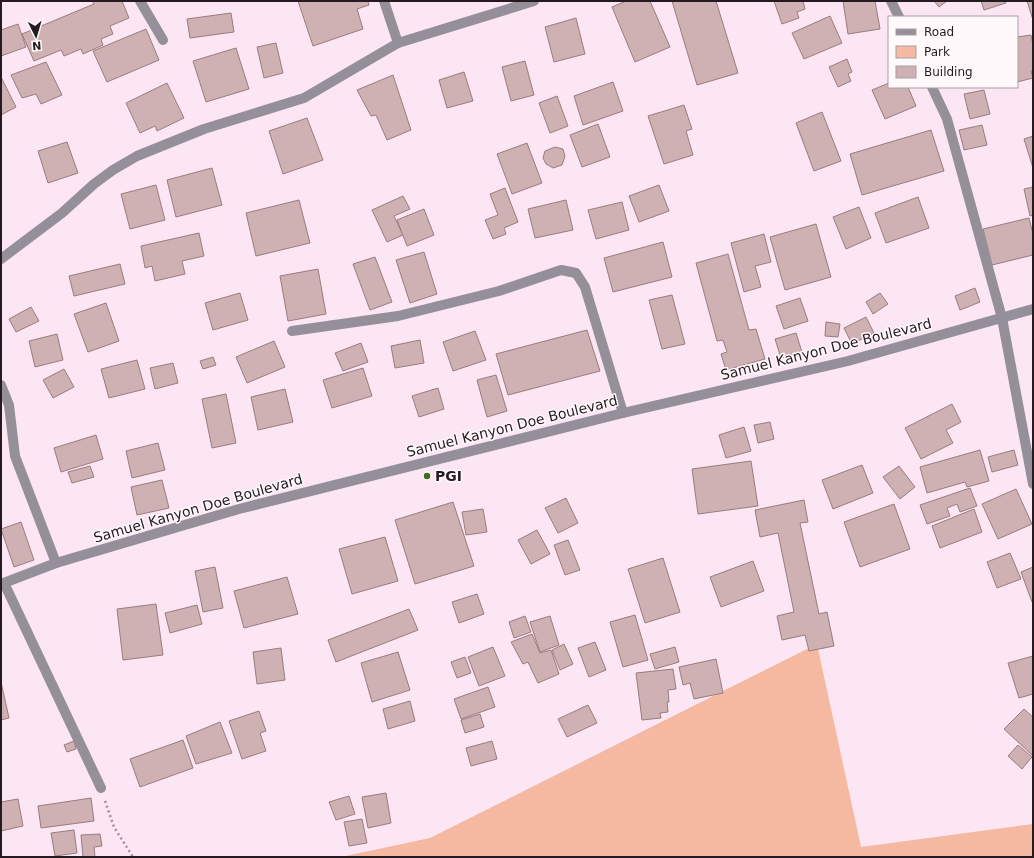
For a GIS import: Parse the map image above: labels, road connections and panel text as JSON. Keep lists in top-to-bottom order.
{
  "streets": {
    "street": ["Samuel Kanyon Doe Boulevard"]
  },
  "places": ["PGI"],
  "legend": ["Road", "Park", "Building"],
  "north": "bottom"
}
